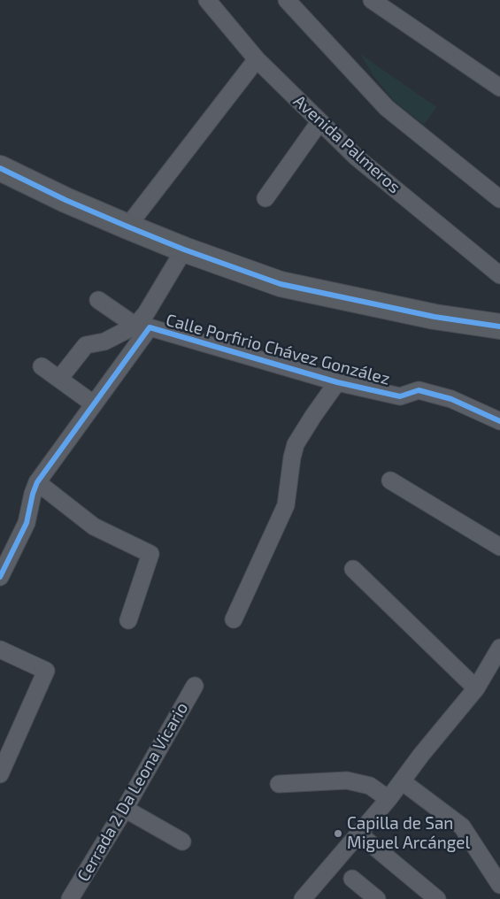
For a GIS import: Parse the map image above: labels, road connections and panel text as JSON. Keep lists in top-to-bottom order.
{
  "streets": {
    "street": ["Avenida Palmeros", "Calle Porfirio Chávez González", "Cerrada 2 Da Leona Vicario"]
  },
  "places": ["Capilla de San Miguel Arcángel"]
}
